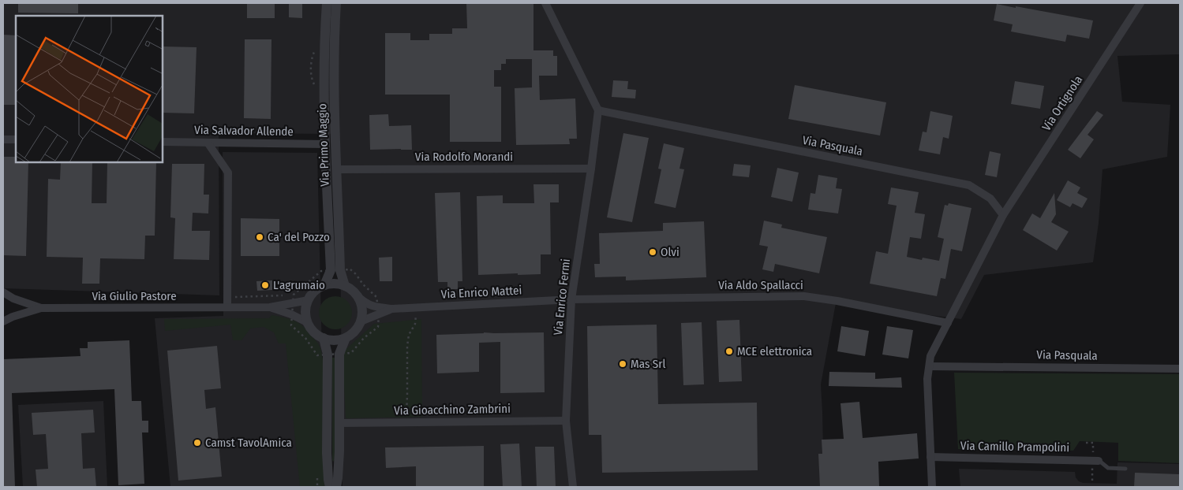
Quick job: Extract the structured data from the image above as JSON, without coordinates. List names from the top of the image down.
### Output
{
  "streets": {
    "street": [
      "Via Ortignola",
      "Via Salvador Allende",
      "Via Primo Maggio",
      "Via Pasquala",
      "Via Rodolfo Morandi",
      "Via Aldo Spallacci",
      "Via Enrico Mattei",
      "Via Giulio Pastore",
      "Via Enrico Fermi",
      "Via Gioacchino Zambrini",
      "Via Camillo Prampolini"
    ]
  },
  "crossings": [
    ["Via Ortignola", "Via Pasquala"],
    ["Via Salvador Allende", "Via Primo Maggio"],
    ["Via Primo Maggio", "Via Rodolfo Morandi"],
    ["Via Primo Maggio", "Via Enrico Mattei"],
    ["Via Primo Maggio", "Via Giulio Pastore"],
    ["Via Pasquala", "Via Enrico Fermi"],
    ["Via Rodolfo Morandi", "Via Enrico Fermi"],
    ["Via Aldo Spallacci", "Via Enrico Mattei"],
    ["Via Aldo Spallacci", "Via Enrico Fermi"],
    ["Via Enrico Mattei", "Via Giulio Pastore"],
    ["Via Enrico Mattei", "Via Enrico Fermi"],
    ["Via Enrico Fermi", "Via Gioacchino Zambrini"]
  ],
  "places": [
    "Ca' del Pozzo",
    "Olvi",
    "L'agrumaio",
    "MCE elettronica",
    "Mas Srl",
    "Camst TavolAmica"
  ]
}
